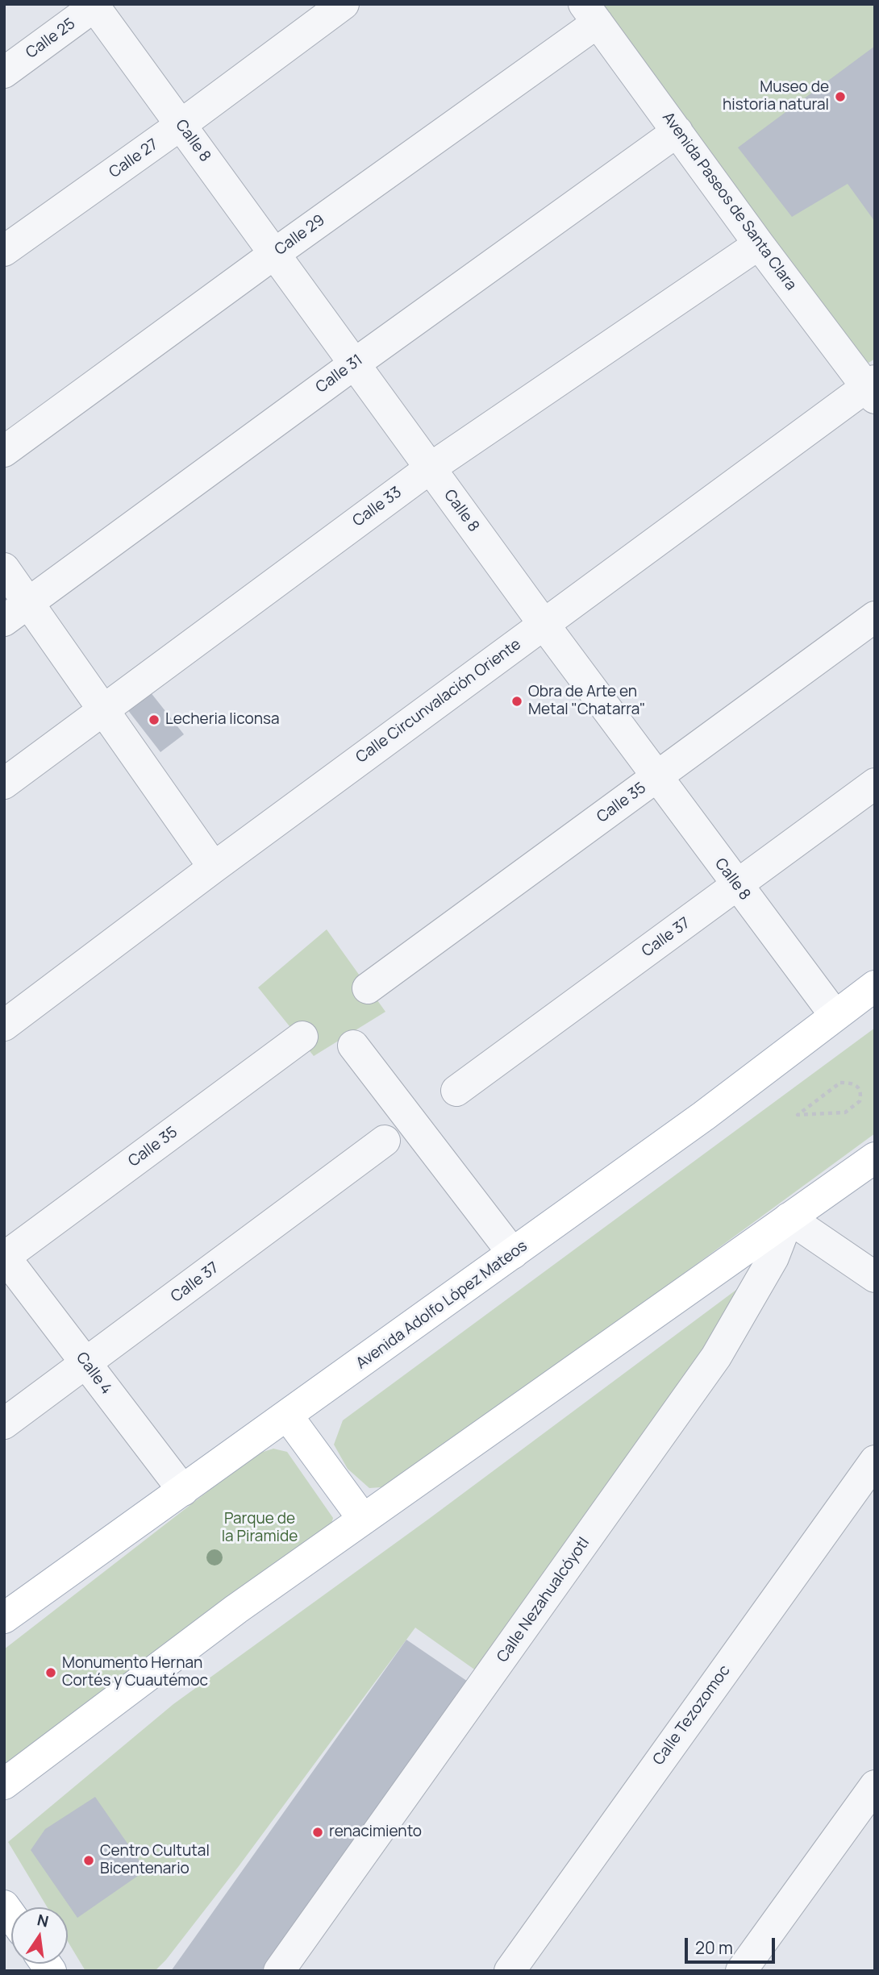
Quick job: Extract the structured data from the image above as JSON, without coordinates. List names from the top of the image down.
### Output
{
  "streets": {
    "main road": ["Avenida Adolfo López Mateos"],
    "street": [
      "Calle 25",
      "Calle 8",
      "Calle 27",
      "Avenida Paseos de Santa Clara",
      "Calle 29",
      "Calle 31",
      "Calle 33",
      "Calle Circunvalación Oriente",
      "Calle 35",
      "Calle 37",
      "Calle 4",
      "Calle Nezahualcóyotl",
      "Calle Tezozomoc"
    ]
  },
  "crossings": [
    ["Calle 25", "Calle 8"],
    ["Calle 8", "Calle 27"],
    ["Calle 8", "Calle 29"],
    ["Calle 8", "Calle 31"],
    ["Calle 8", "Calle 33"],
    ["Calle 8", "Calle Circunvalación Oriente"],
    ["Calle 8", "Calle 35"],
    ["Calle 8", "Calle 37"],
    ["Calle 8", "Avenida Adolfo López Mateos"],
    ["Avenida Paseos de Santa Clara", "Calle 29"],
    ["Avenida Paseos de Santa Clara", "Calle 31"],
    ["Avenida Paseos de Santa Clara", "Calle 33"],
    ["Avenida Paseos de Santa Clara", "Calle Circunvalación Oriente"],
    ["Calle 35", "Calle 4"],
    ["Calle 37", "Calle 4"],
    ["Avenida Adolfo López Mateos", "Calle 4"]
  ],
  "parks": ["Parque de la Piramide"],
  "places": [
    "Museo de historia natural",
    "Obra de Arte en Metal \"Chatarra\"",
    "Lecheria liconsa",
    "Monumento Hernan Cortés y Cuautémoc",
    "renacimiento",
    "Centro Cultutal Bicentenario"
  ],
  "scale_bar": "20 m",
  "north": "top"
}
